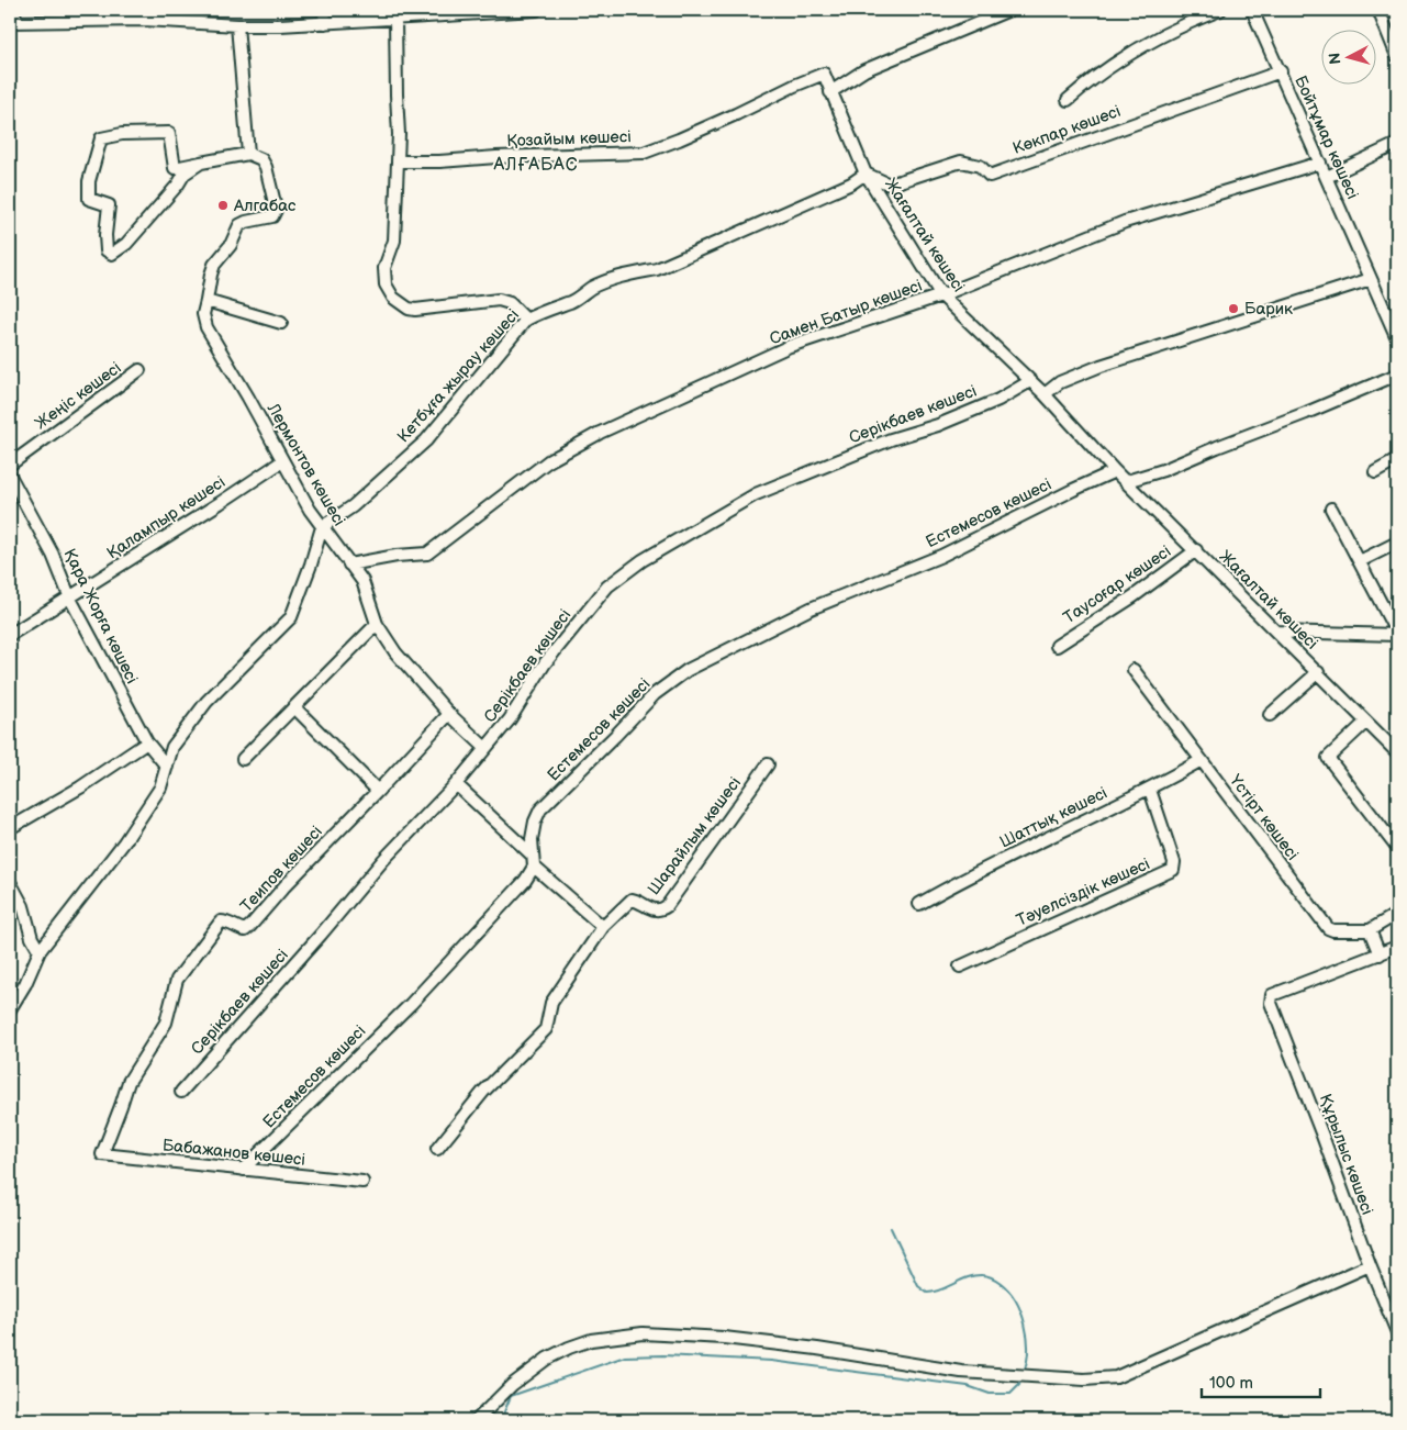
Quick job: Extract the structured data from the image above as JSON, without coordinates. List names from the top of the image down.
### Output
{
  "streets": {
    "street": [
      "Көкпар көшесі",
      "Бойтұмар көшесі",
      "Қозайым көшесі",
      "Жағалтай көшесі",
      "Самен Батыр көшесі",
      "Кетбұға жырау көшесі",
      "Жеңіс көшесі",
      "Серікбаев көшесі",
      "Лермонтов көшесі",
      "Естемесов көшесі",
      "Қалампыр көшесі",
      "Тауcоғар көшесі",
      "Қара Жорға көшесі",
      "Шаттық көшесі",
      "Үстірт көшесі",
      "Шарайлым көшесі",
      "Теипов көшесі",
      "Тәуелсіздік көшесі",
      "Бабажанов көшесі",
      "Құрылыс көшесі"
    ]
  },
  "crossings": [
    ["Көкпар көшесі", "Бойтұмар көшесі"],
    ["Көкпар көшесі", "Жағалтай көшесі"],
    ["Көкпар көшесі", "Кетбұға жырау көшесі"],
    ["Бойтұмар көшесі", "Самен Батыр көшесі"],
    ["Қозайым көшесі", "Жағалтай көшесі"],
    ["Жағалтай көшесі", "Самен Батыр көшесі"],
    ["Жағалтай көшесі", "Кетбұға жырау көшесі"],
    ["Жағалтай көшесі", "Серікбаев көшесі"],
    ["Жағалтай көшесі", "Естемесов көшесі"],
    ["Жағалтай көшесі", "Тауcоғар көшесі"],
    ["Самен Батыр көшесі", "Лермонтов көшесі"],
    ["Кетбұға жырау көшесі", "Лермонтов көшесі"],
    ["Серікбаев көшесі", "Лермонтов көшесі"],
    ["Лермонтов көшесі", "Қалампыр көшесі"],
    ["Лермонтов көшесі", "Теипов көшесі"],
    ["Естемесов көшесі", "Бабажанов көшесі"],
    ["Қалампыр көшесі", "Қара Жорға көшесі"],
    ["Шаттық көшесі", "Үстірт көшесі"],
    ["Шаттық көшесі", "Тәуелсіздік көшесі"],
    ["Теипов көшесі", "Бабажанов көшесі"]
  ],
  "districts": ["АЛҒАБАС"],
  "places": ["Алгабас", "Барик"],
  "scale_bar": "100 m",
  "north": "left"
}
